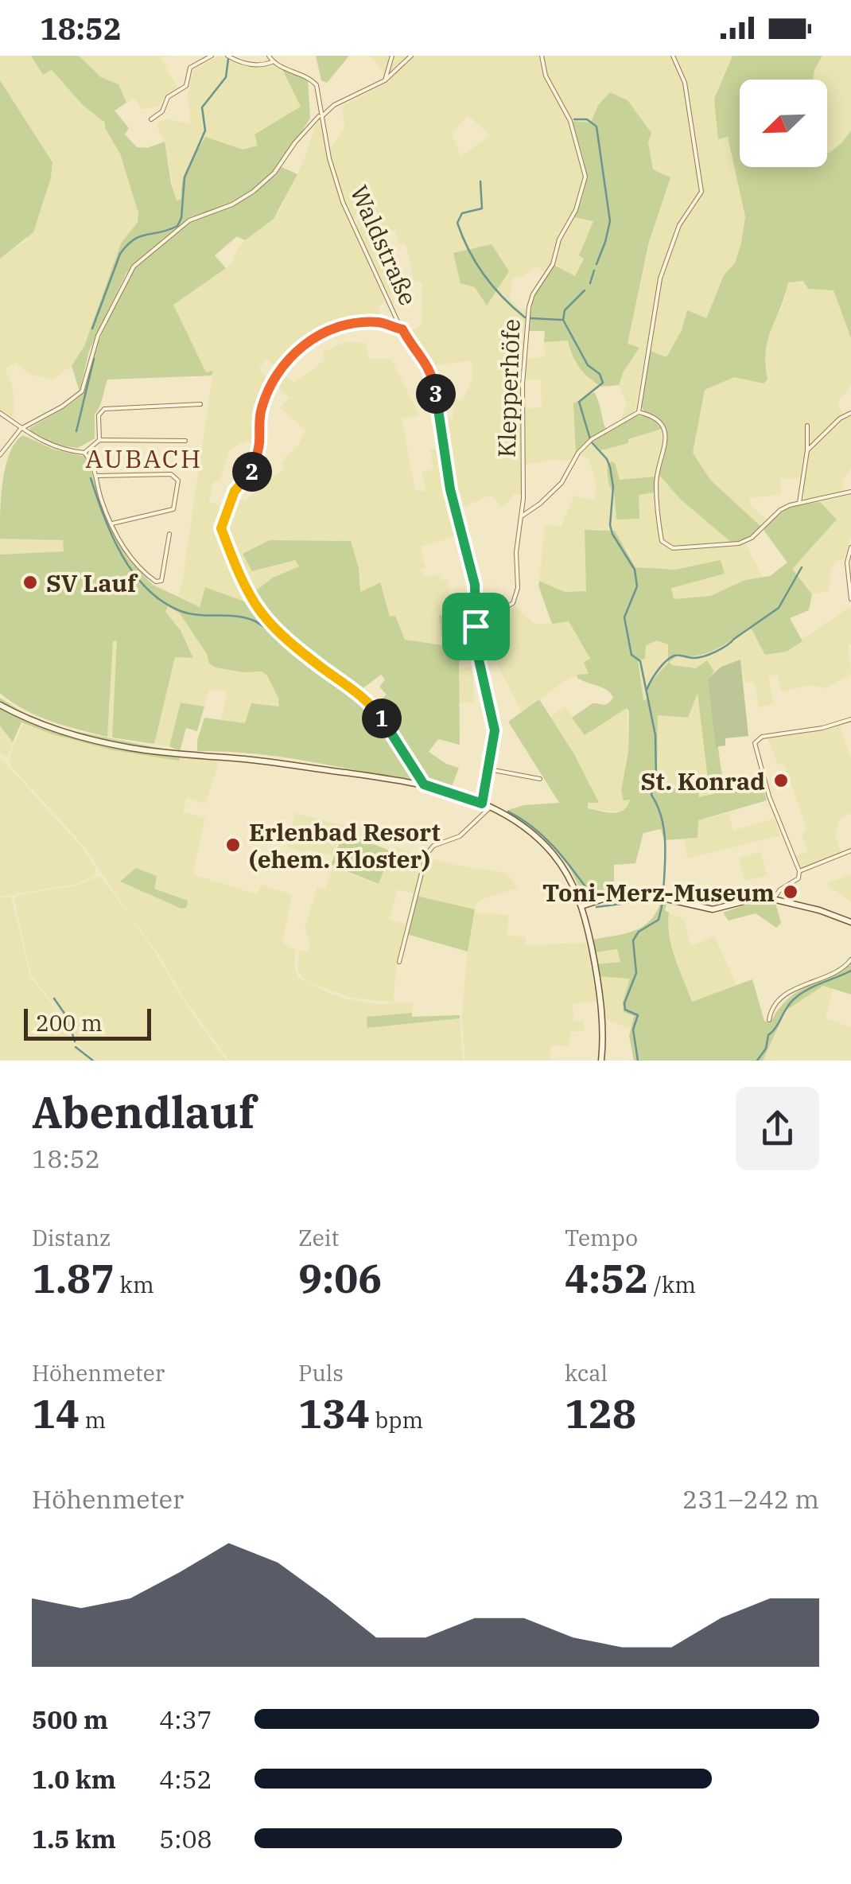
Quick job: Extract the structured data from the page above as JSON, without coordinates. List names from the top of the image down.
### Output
{
  "streets": {
    "street": ["Waldstraße", "Klepperhöfe"]
  },
  "crossings": [
    ["Waldstraße", "Klepperhöfe"]
  ],
  "districts": ["AUBACH"],
  "places": [
    "SV Lauf",
    "St. Konrad",
    "Erlenbad Resort (ehem. Kloster)",
    "Toni-Merz-Museum"
  ],
  "scale_bar": "200 m",
  "north": "bottom left",
  "page": {
    "status": "18:52",
    "pins": ["3", "2", "1"],
    "scale": "200 m",
    "heading": ["Abendlauf", "18:52"],
    "stats": [
      ["Distanz", "1.87 km"],
      ["Zeit", "9:06"],
      ["Tempo", "4:52 /km"],
      ["Höhenmeter", "14 m"],
      ["Puls", "134 bpm"],
      ["kcal", "128"]
    ],
    "chart": ["Höhenmeter", "231–242 m"],
    "list": [
      {
        "name": "500 m",
        "note": "4:37"
      },
      {
        "name": "1.0 km",
        "note": "4:52"
      },
      {
        "name": "1.5 km",
        "note": "5:08"
      }
    ]
  }
}
